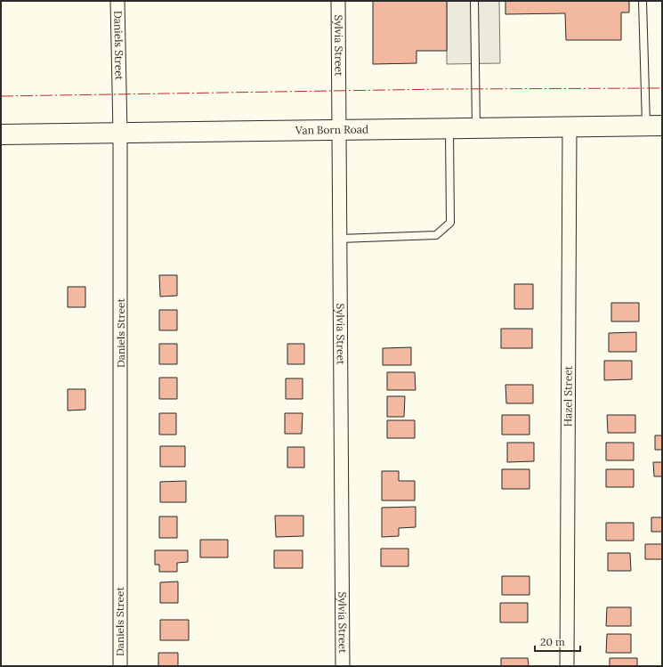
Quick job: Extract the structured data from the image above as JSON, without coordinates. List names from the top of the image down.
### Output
{
  "streets": {
    "main road": ["Van Born Road"],
    "street": ["Daniels Street", "Sylvia Street", "Hazel Street"]
  },
  "crossings": [
    ["Daniels Street", "Van Born Road"],
    ["Sylvia Street", "Van Born Road"],
    ["Van Born Road", "Hazel Street"]
  ],
  "scale_bar": "20 m"
}
